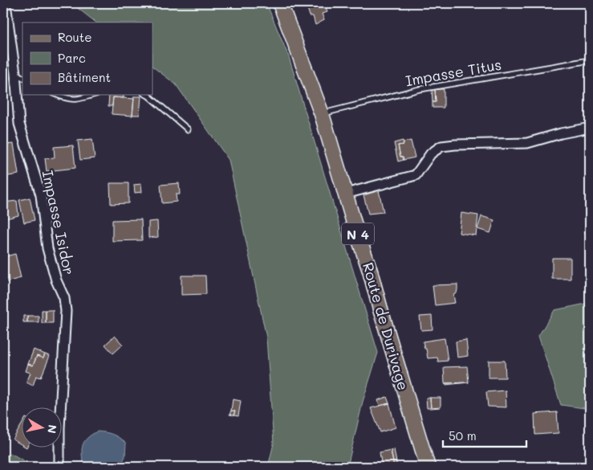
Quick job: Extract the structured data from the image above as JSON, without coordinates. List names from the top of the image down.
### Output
{
  "streets": {
    "main road": ["N 4", "Route de Durivage"],
    "street": ["Impasse Isidor"],
    "lane": ["Impasse Titus"]
  },
  "crossings": [
    ["Impasse Titus", "Route de Durivage"]
  ],
  "legend": ["Route", "Parc", "Bâtiment"],
  "scale_bar": "50 m",
  "north": "right"
}
